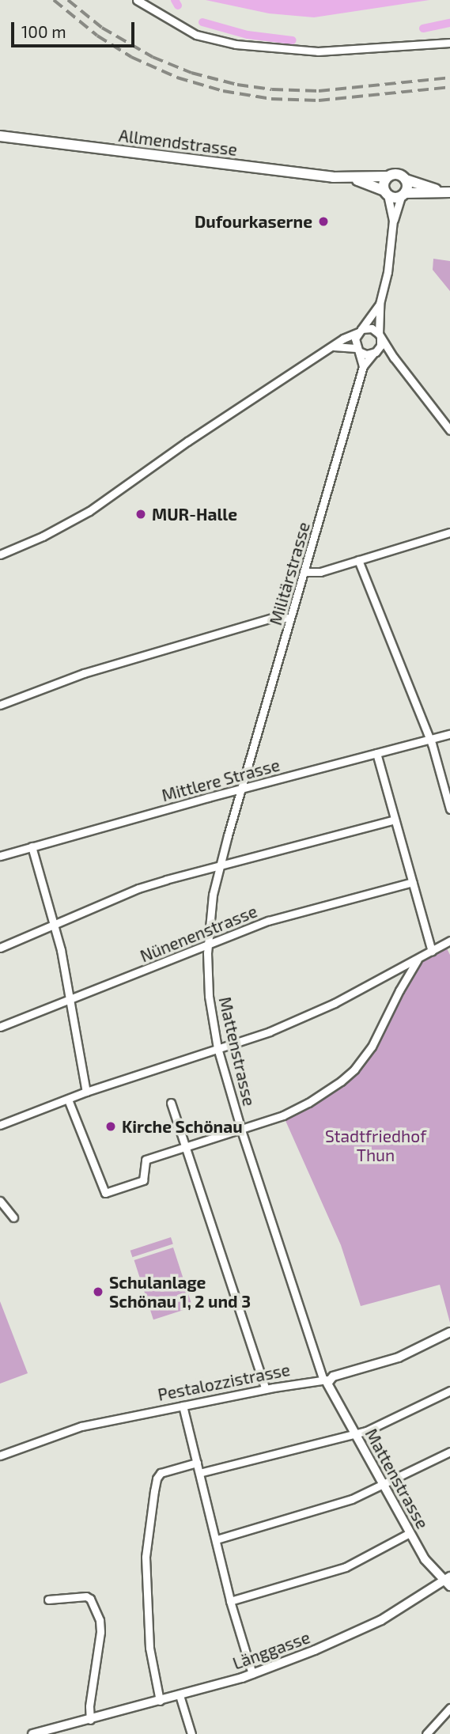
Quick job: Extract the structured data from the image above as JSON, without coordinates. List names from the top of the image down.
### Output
{
  "streets": {
    "main road": ["Allmendstrasse"],
    "street": [
      "Militärstrasse",
      "Mittlere Strasse",
      "Nünenenstrasse",
      "Mattenstrasse",
      "Pestalozzistrasse",
      "Länggasse"
    ]
  },
  "crossings": [
    ["Militärstrasse", "Mittlere Strasse"],
    ["Militärstrasse", "Mattenstrasse"],
    ["Mittlere Strasse", "Mattenstrasse"],
    ["Nünenenstrasse", "Mattenstrasse"],
    ["Mattenstrasse", "Pestalozzistrasse"],
    ["Mattenstrasse", "Länggasse"]
  ],
  "parks": ["Stadtfriedhof Thun"],
  "places": [
    "Dufourkaserne",
    "MUR-Halle",
    "Kirche Schönau",
    "Schulanlage Schönau 1, 2 und 3"
  ],
  "scale_bar": "100 m"
}
